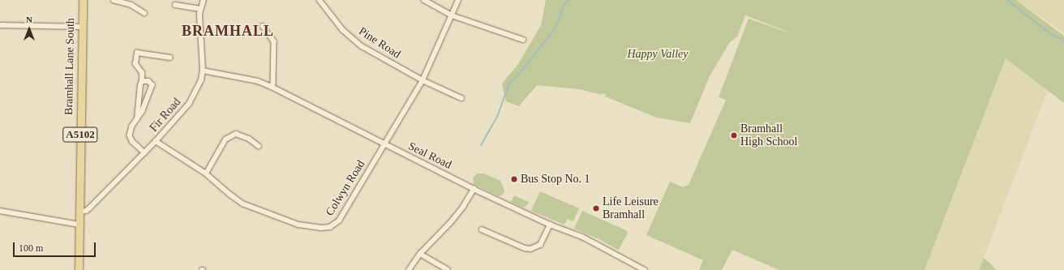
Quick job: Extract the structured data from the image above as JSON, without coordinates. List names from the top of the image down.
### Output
{
  "streets": {
    "main road": ["Bramhall Lane South", "A5102"],
    "street": [
      "Pine Road",
      "Fir Road",
      "Seal Road",
      "Colwyn Road"
    ]
  },
  "crossings": [
    ["Pine Road", "Colwyn Road"],
    ["Bramhall Lane South", "Fir Road"],
    ["Fir Road", "Seal Road"],
    ["Fir Road", "Colwyn Road"],
    ["Seal Road", "Colwyn Road"]
  ],
  "districts": ["BRAMHALL"],
  "parks": ["Happy Valley"],
  "places": ["Bramhall High School", "Bus Stop No. 1", "Life Leisure Bramhall"],
  "scale_bar": "100 m",
  "north": "top"
}
